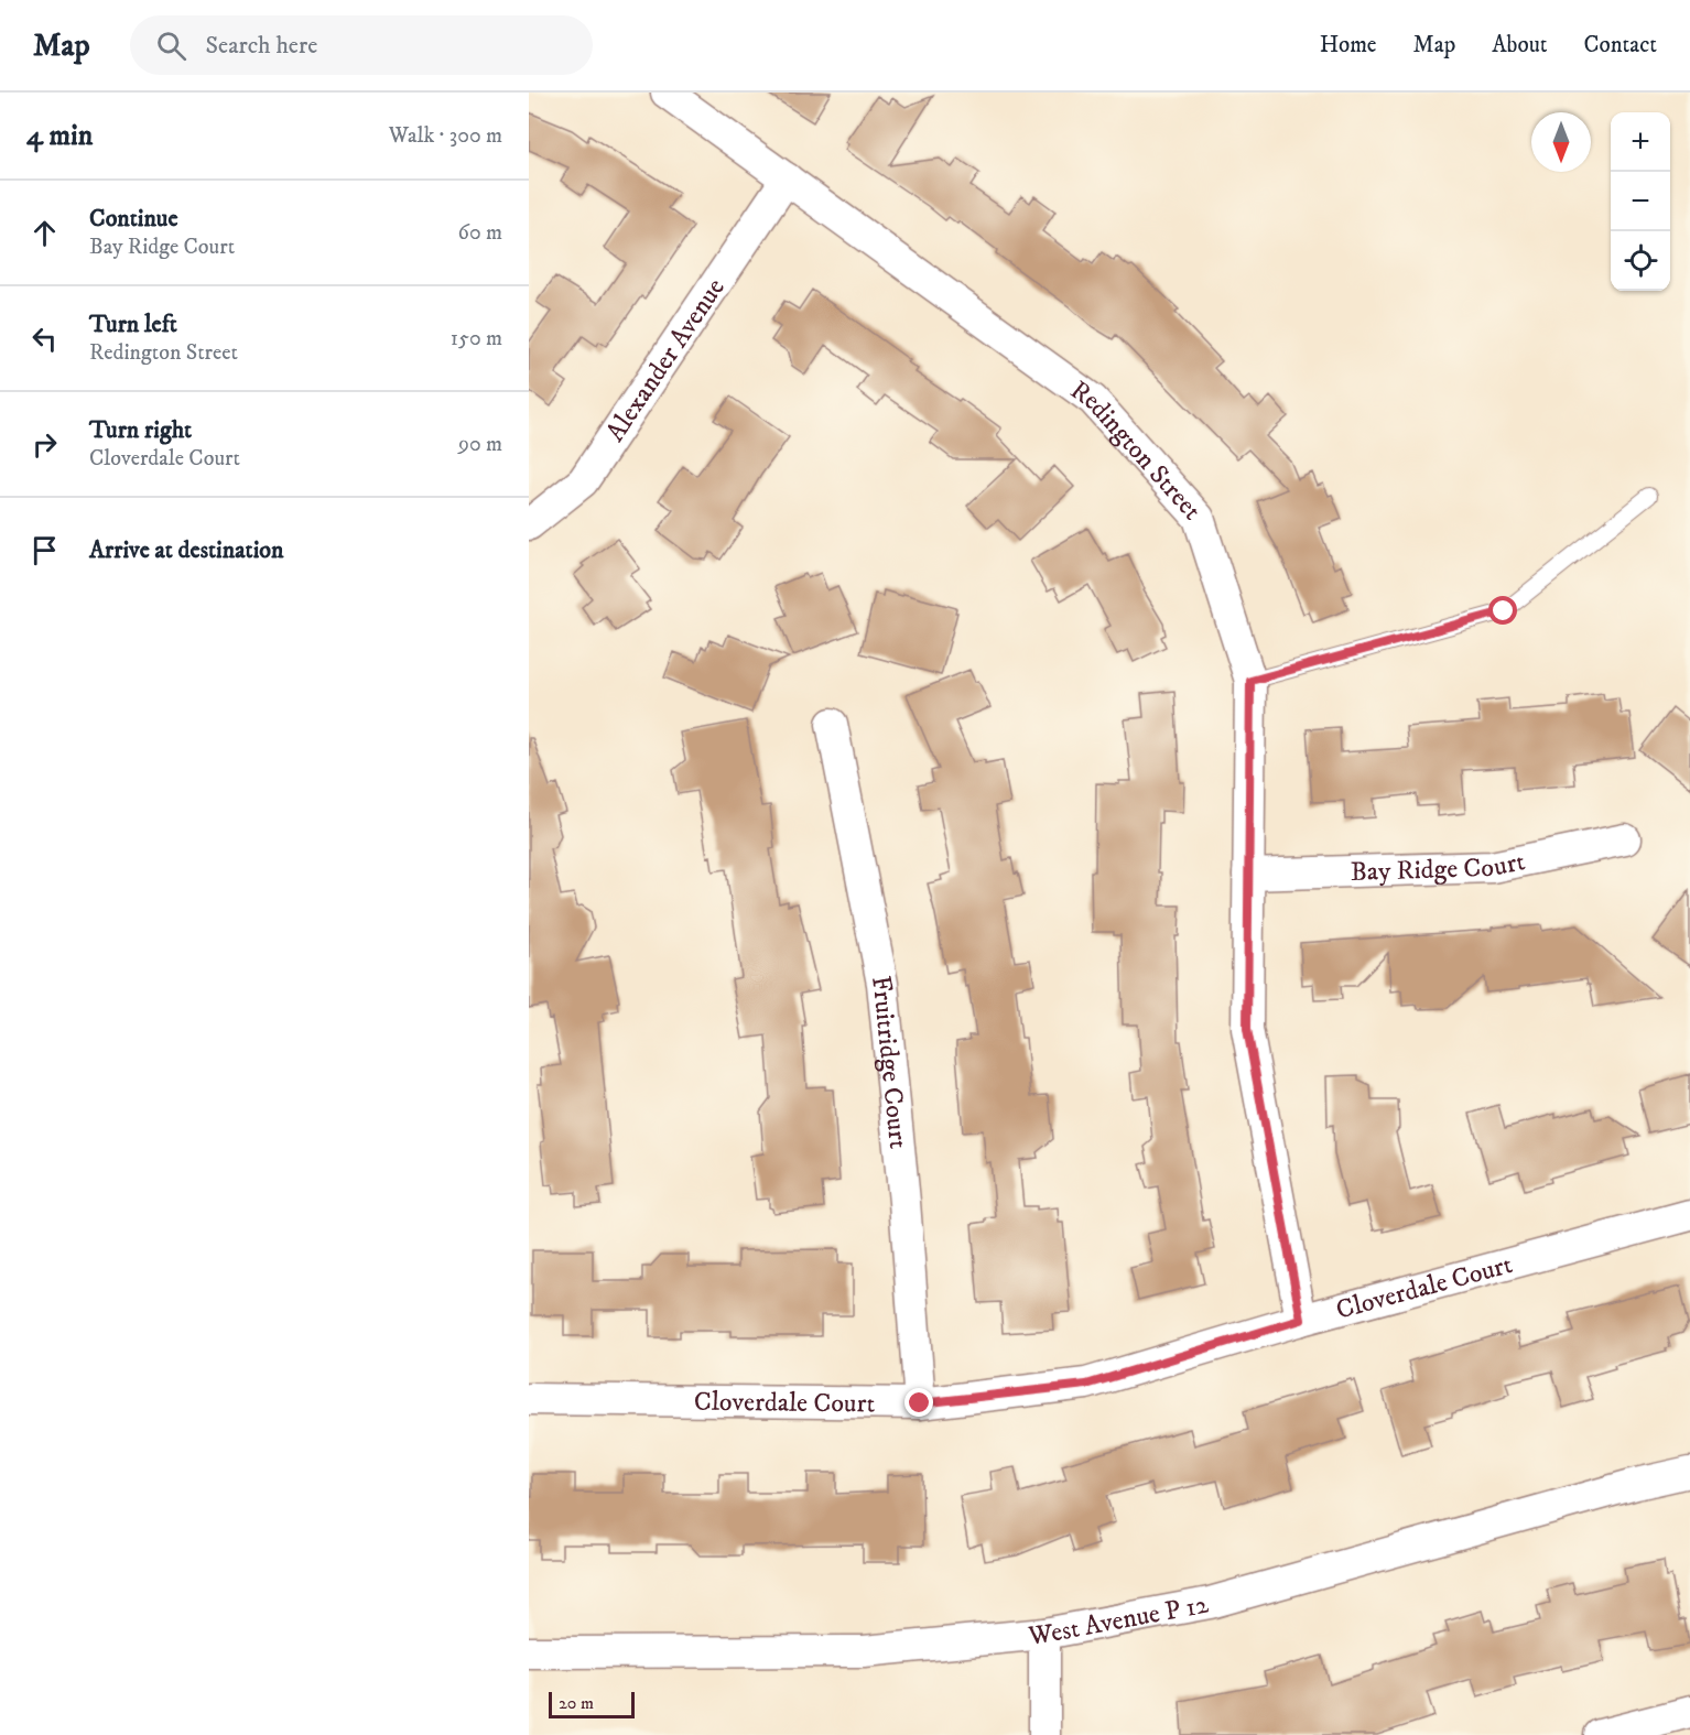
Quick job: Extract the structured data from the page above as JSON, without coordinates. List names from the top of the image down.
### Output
{
  "streets": {
    "street": [
      "Alexander Avenue",
      "Redington Street",
      "Bay Ridge Court",
      "Fruitridge Court",
      "Cloverdale Court",
      "West Avenue P 12"
    ]
  },
  "crossings": [
    ["Alexander Avenue", "Redington Street"],
    ["Redington Street", "Bay Ridge Court"],
    ["Redington Street", "Cloverdale Court"],
    ["Fruitridge Court", "Cloverdale Court"]
  ],
  "scale_bar": "20 m",
  "north": "bottom",
  "page": {
    "header": "Map",
    "search": "Search here",
    "nav": [
      "Home",
      "Map",
      "About",
      "Contact"
    ],
    "heading": ["4 min", "Walk · 300 m"],
    "map_buttons": ["+", "−"],
    "list": [
      ["Continue", "Bay Ridge Court", "60 m"],
      ["Turn left", "Redington Street", "150 m"],
      ["Turn right", "Cloverdale Court", "90 m"],
      "Arrive at destination"
    ],
    "scale": "20 m"
  }
}
